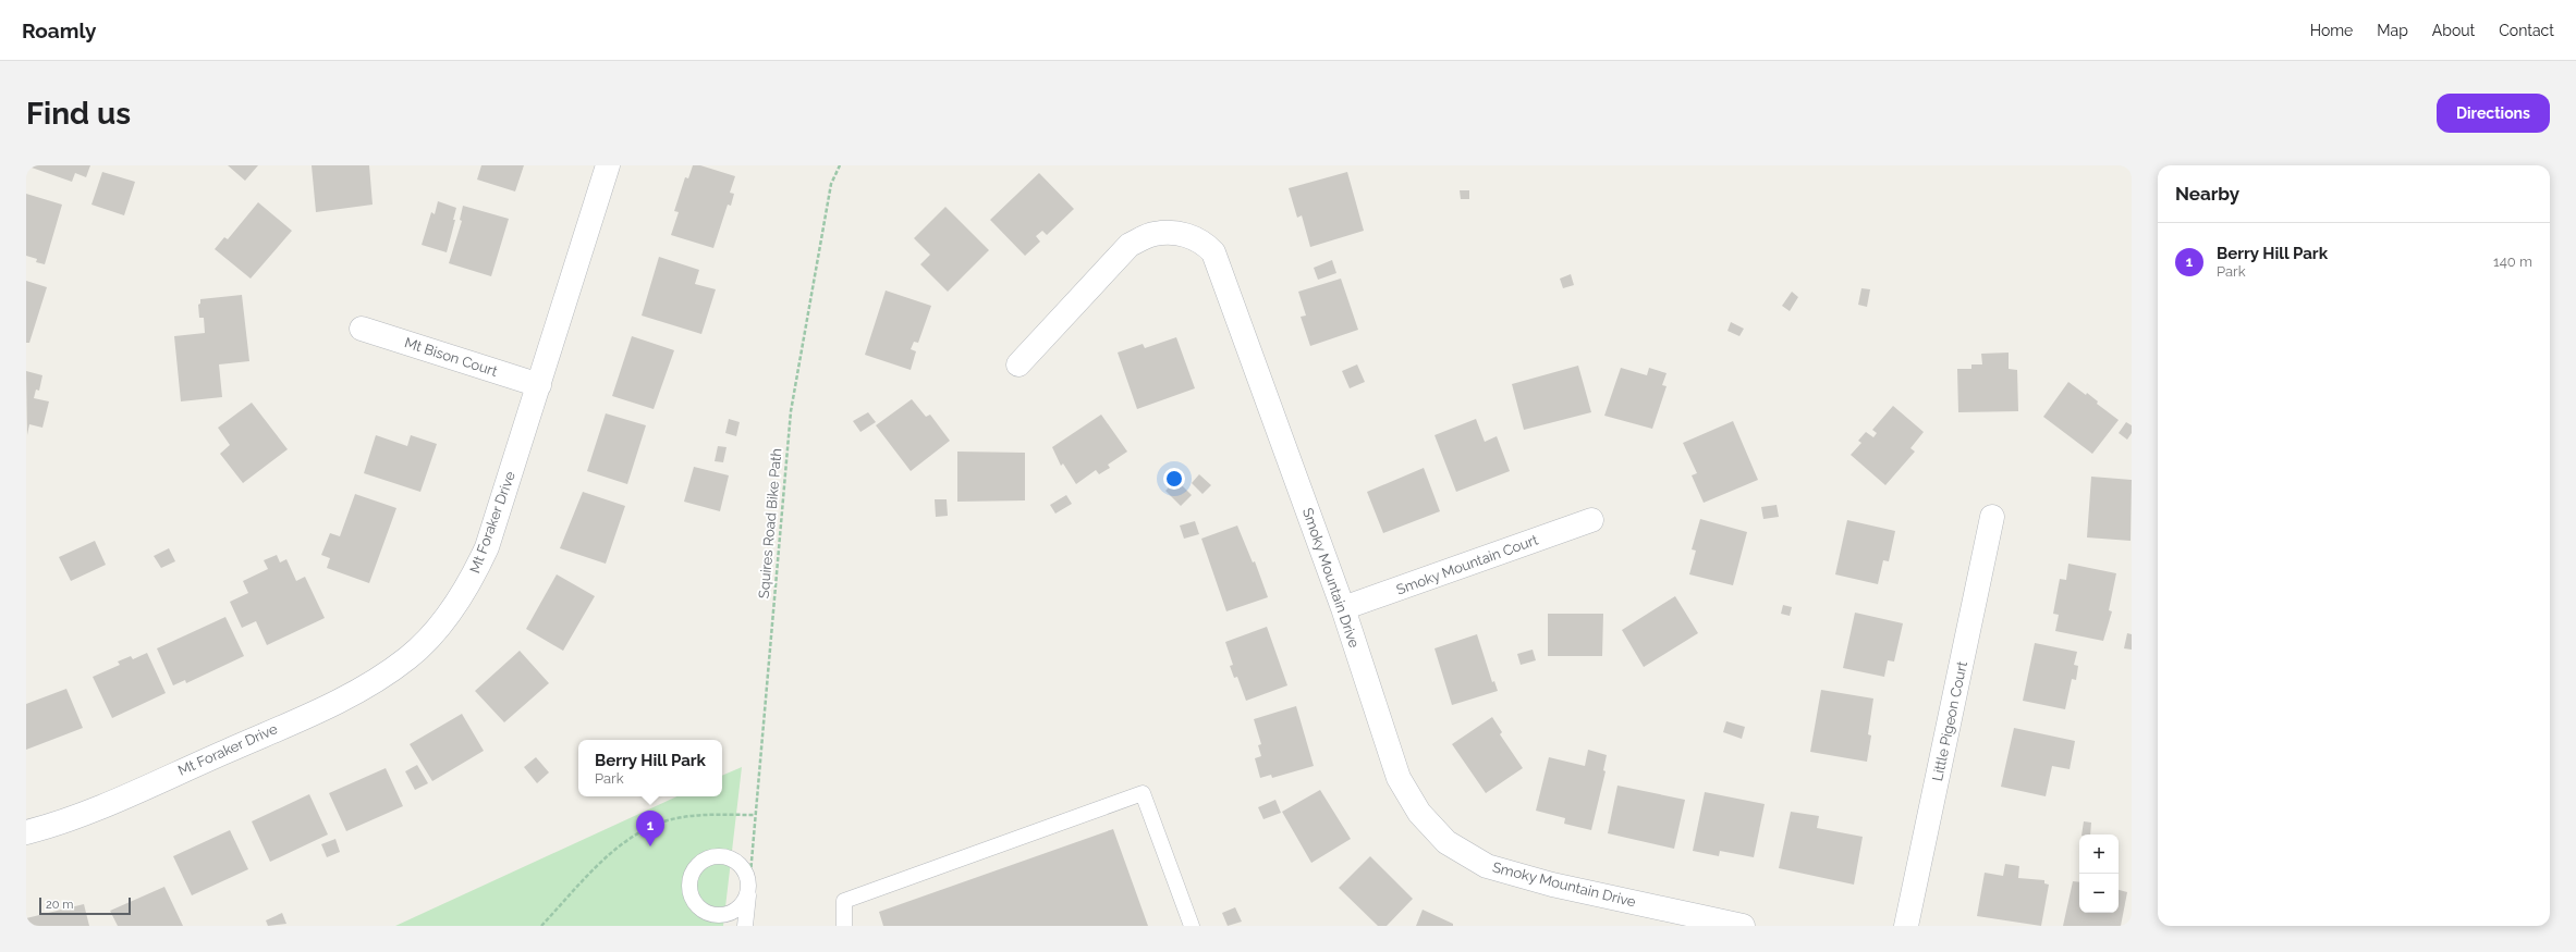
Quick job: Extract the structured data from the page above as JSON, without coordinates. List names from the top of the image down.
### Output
{
  "streets": {
    "street": [
      "Mt Bison Court",
      "Mt Foraker Drive",
      "Smoky Mountain Court",
      "Smoky Mountain Drive",
      "Little Pigeon Court"
    ],
    "path": ["Squires Road Bike Path"]
  },
  "crossings": [
    ["Mt Bison Court", "Mt Foraker Drive"],
    ["Smoky Mountain Court", "Smoky Mountain Drive"]
  ],
  "scale_bar": "20 m",
  "page": {
    "header": "Roamly",
    "nav": [
      "Home",
      "Map",
      "About",
      "Contact"
    ],
    "buttons": "Directions",
    "title": "Find us",
    "heading": "Nearby",
    "list": [
      {
        "mark": "1",
        "name": "Berry Hill Park",
        "note": "Park",
        "value": "140 m"
      }
    ],
    "popup": ["Berry Hill Park", "Park"],
    "pins": "1",
    "map_buttons": ["+", "−"],
    "scale": "20 m"
  }
}
